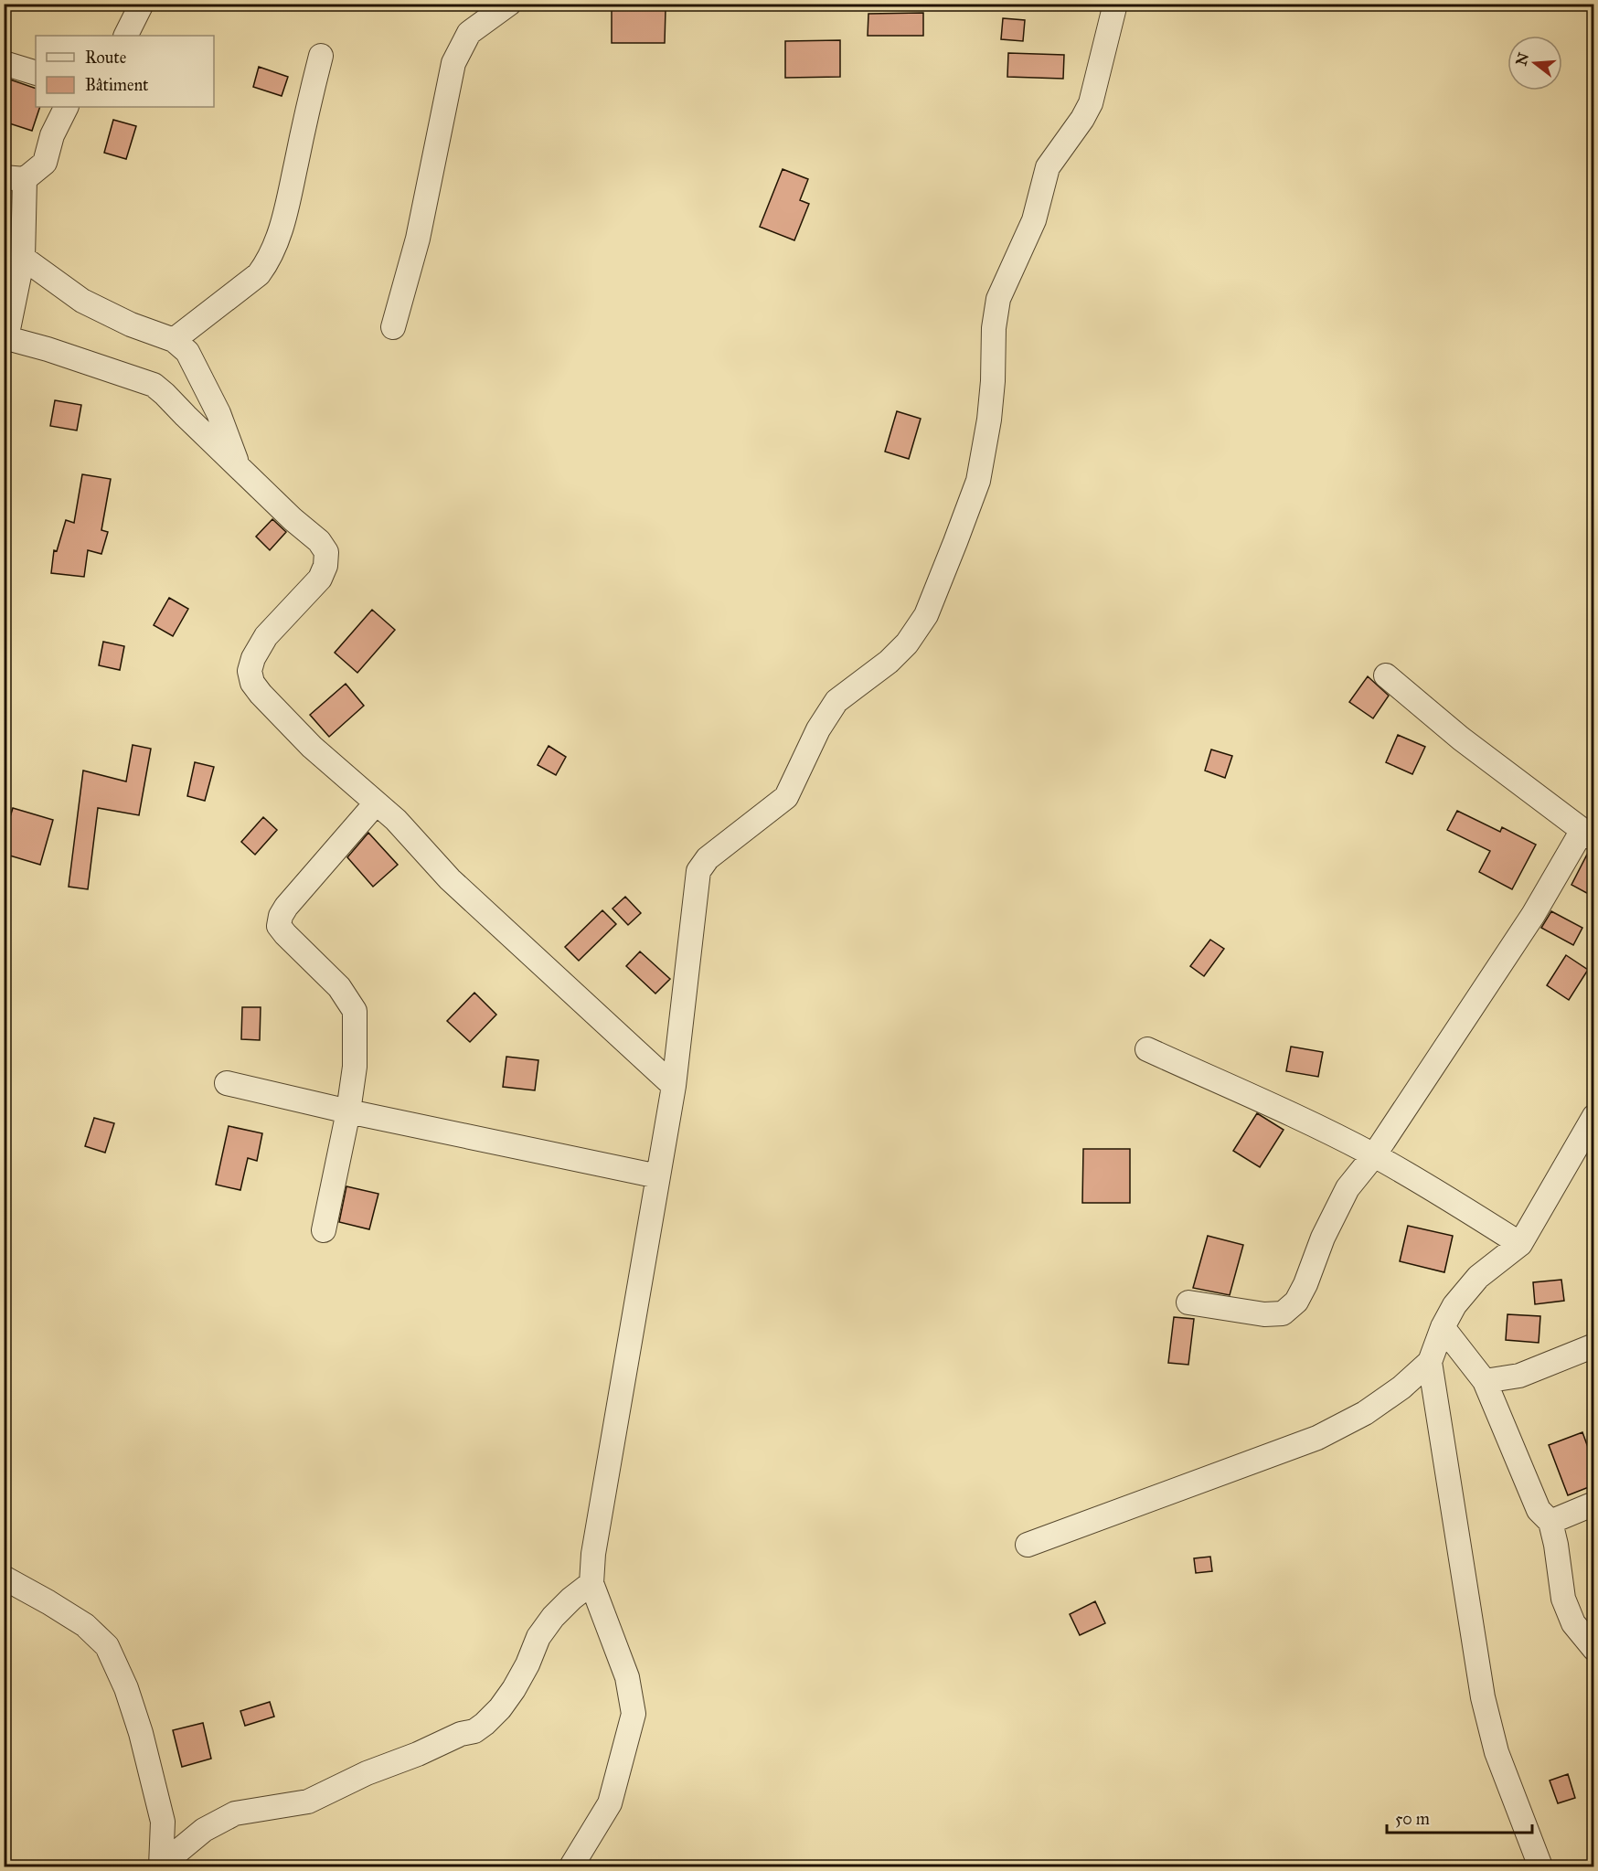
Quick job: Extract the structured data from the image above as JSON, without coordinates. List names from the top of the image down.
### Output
{
  "legend": ["Route", "Bâtiment"],
  "scale_bar": "50 m",
  "north": "left"
}
